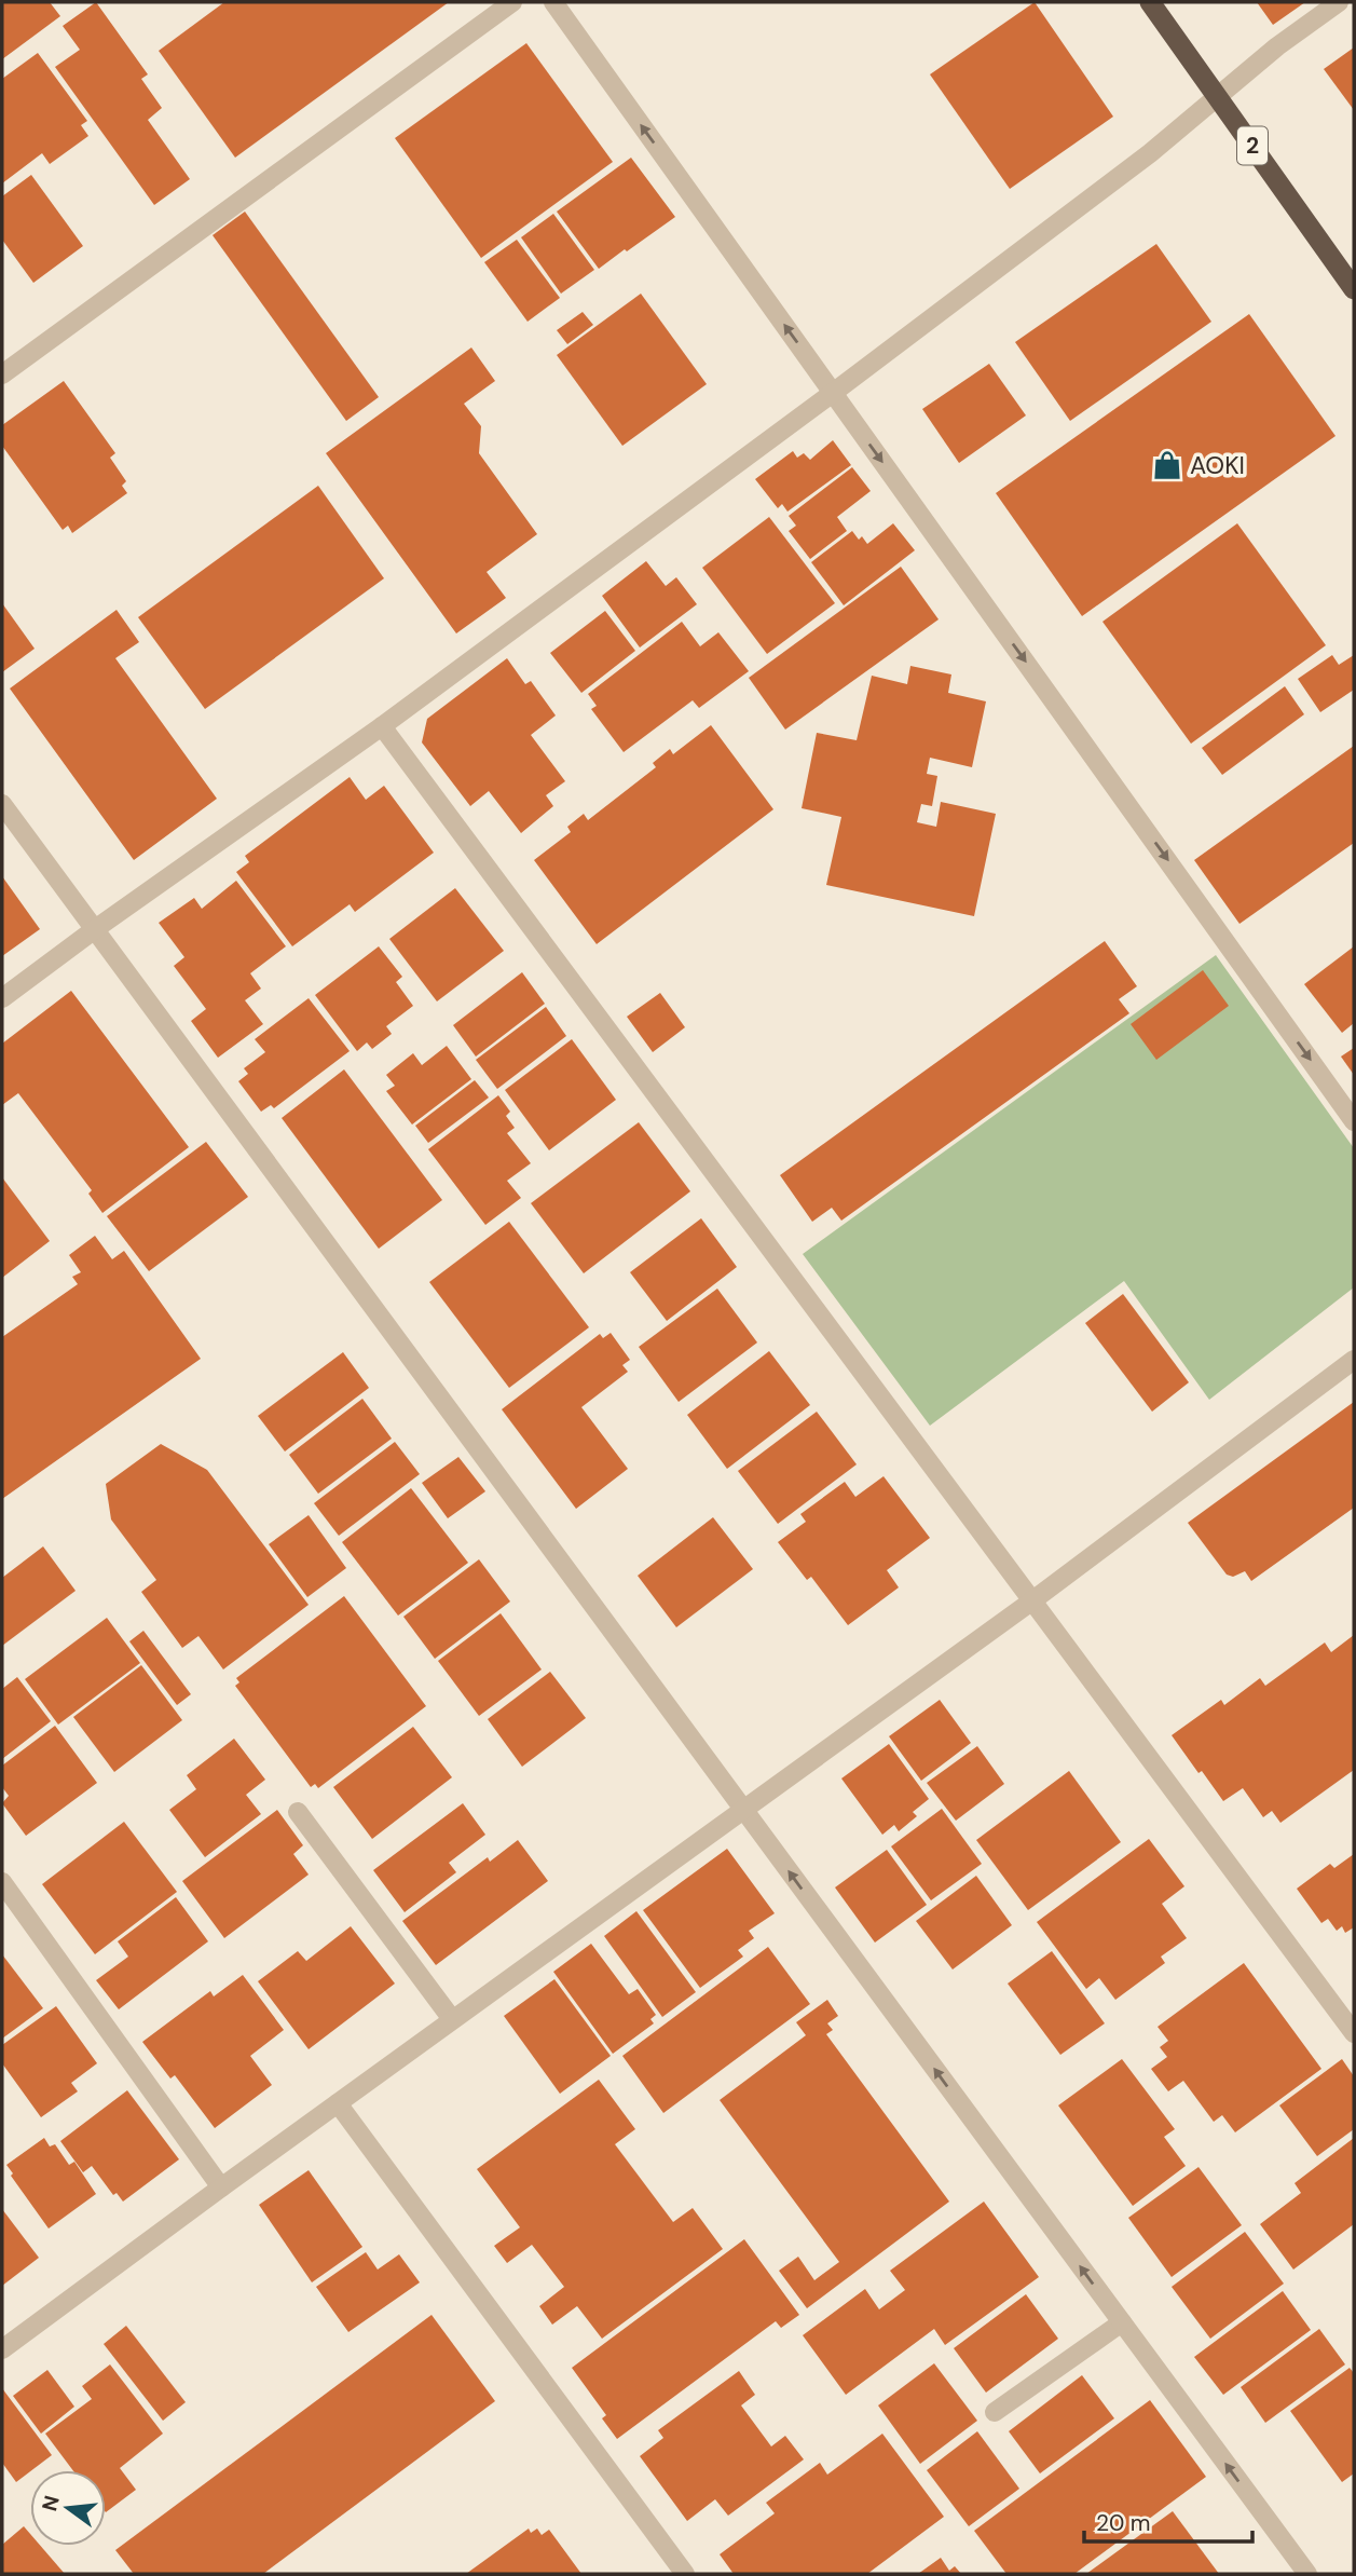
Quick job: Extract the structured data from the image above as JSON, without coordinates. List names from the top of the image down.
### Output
{
  "streets": {
    "highway": ["2"]
  },
  "places": {
    "shop": ["AOKI"]
  },
  "scale_bar": "20 m",
  "north": "left"
}
